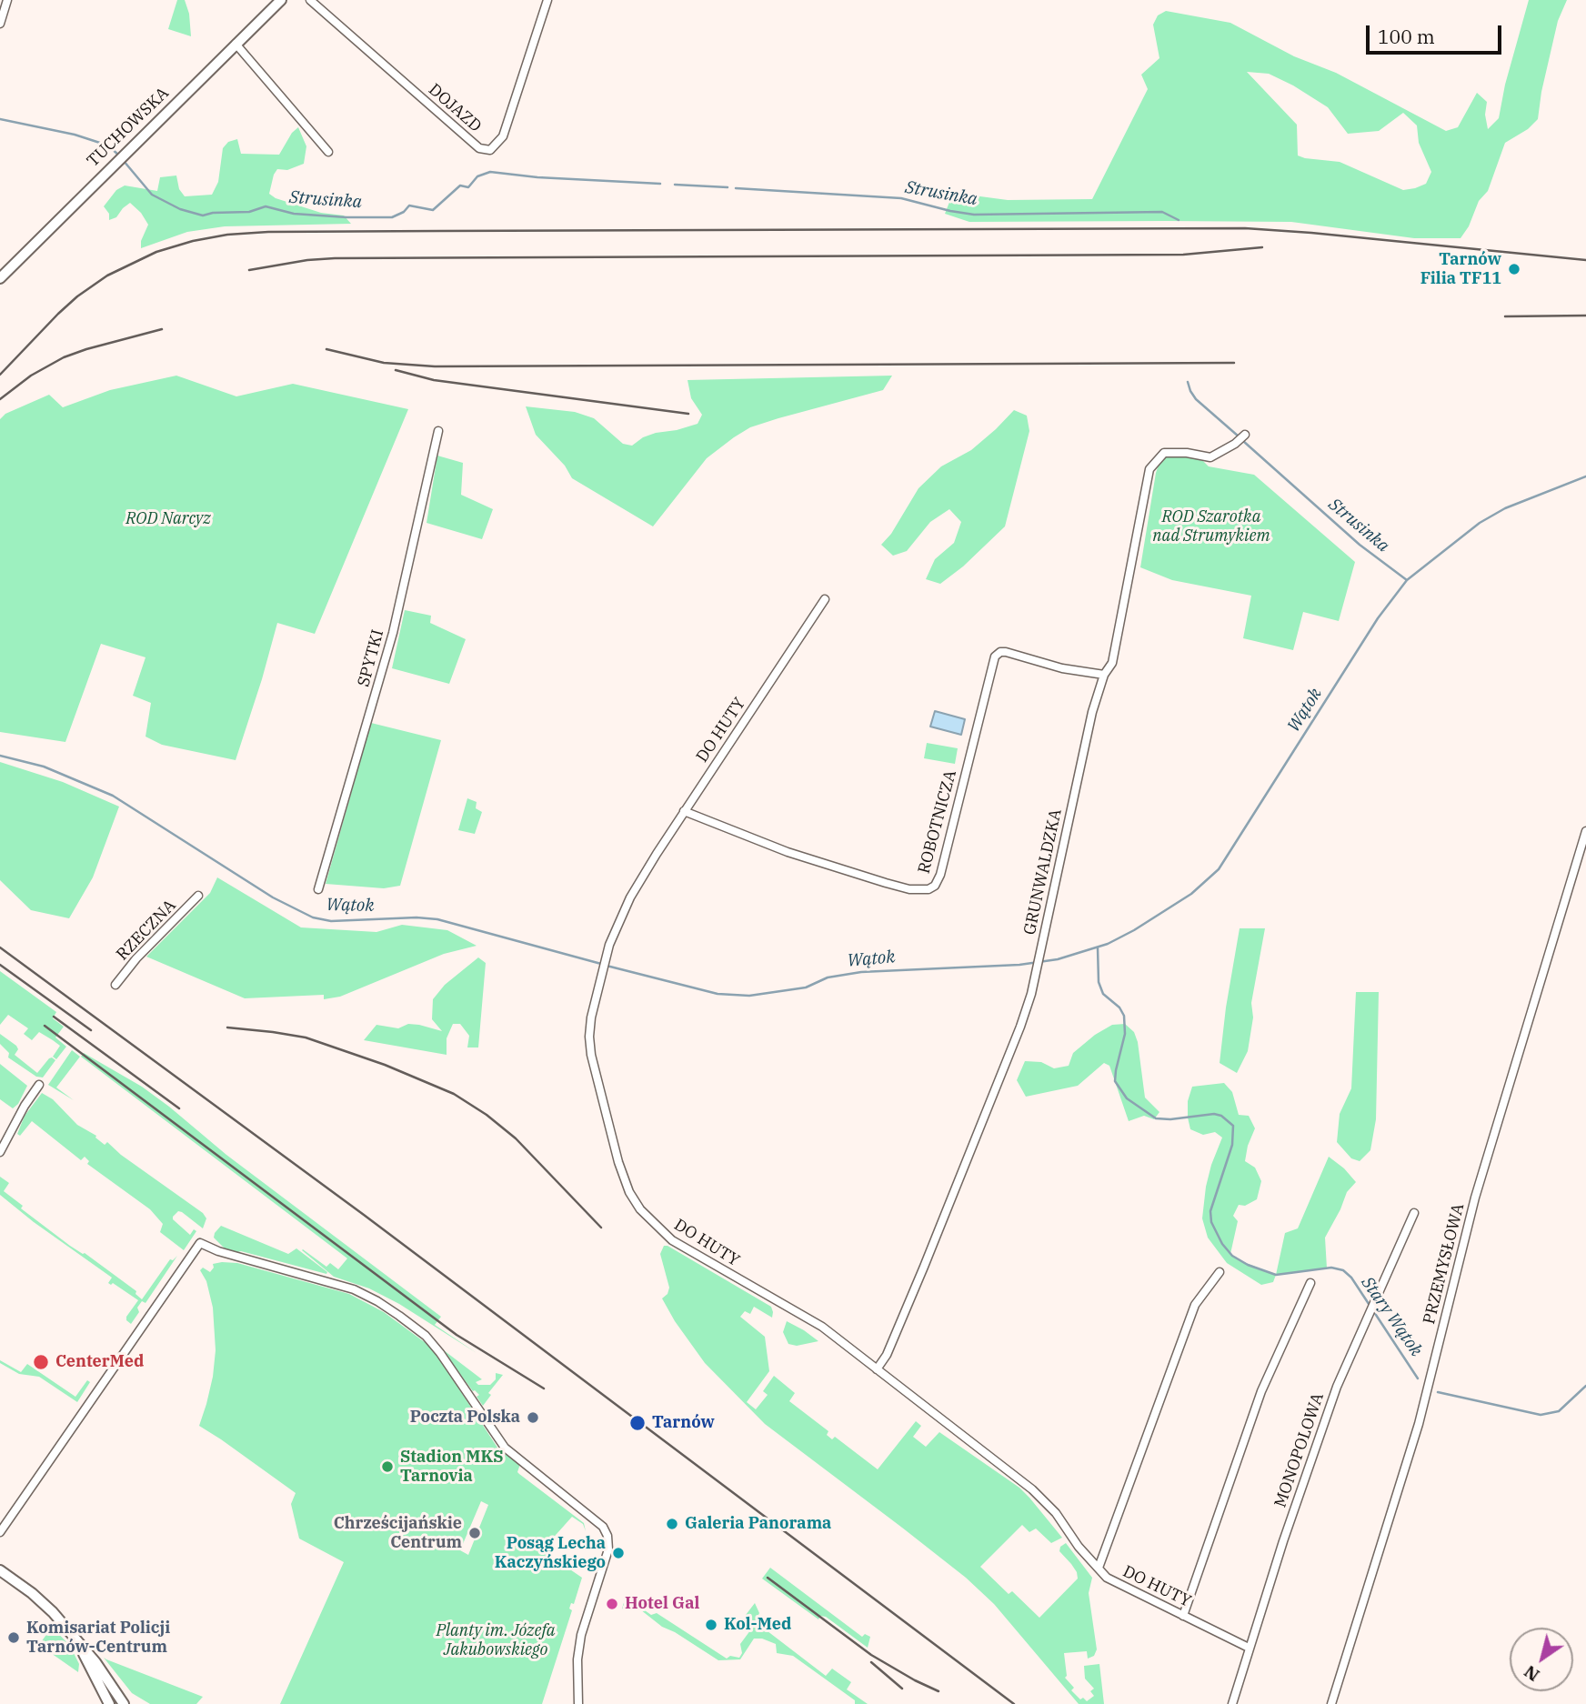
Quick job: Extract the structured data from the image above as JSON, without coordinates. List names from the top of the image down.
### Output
{
  "streets": {
    "street": [
      "DOJAZD",
      "TUCHOWSKA",
      "SPYTKI",
      "DO HUTY",
      "ROBOTNICZA",
      "GRUNWALDZKA",
      "RZECZNA",
      "PRZEMYSŁOWA",
      "MONOPOLOWA"
    ]
  },
  "crossings": [
    ["DO HUTY", "ROBOTNICZA"],
    ["DO HUTY", "GRUNWALDZKA"],
    ["DO HUTY", "MONOPOLOWA"],
    ["ROBOTNICZA", "GRUNWALDZKA"]
  ],
  "water": ["Strusinka", "Wątok", "Stary Wątok"],
  "parks": ["ROD Szarotka nad Strumykiem", "ROD Narcyz", "Planty im. Józefa Jakubowskiego"],
  "places": [
    "Tarnów Filia TF11",
    "CenterMed",
    "Poczta Polska",
    "Tarnów",
    "Stadion MKS Tarnovia",
    "Galeria Panorama",
    "Chrześcijańskie Centrum",
    "Posąg Lecha Kaczyńskiego",
    "Hotel Gal",
    "Kol-Med",
    "Komisariat Policji Tarnów-Centrum"
  ],
  "scale_bar": "100 m",
  "north": "bottom left"
}
